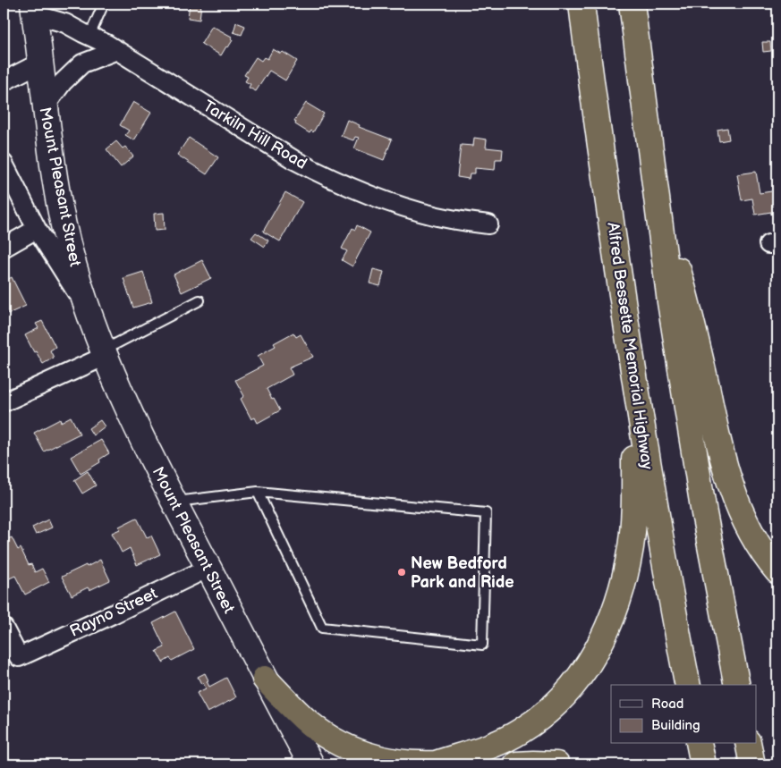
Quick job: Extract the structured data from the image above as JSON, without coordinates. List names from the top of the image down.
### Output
{
  "streets": {
    "highway": ["Alfred Bessette Memorial Highway"],
    "main road": ["Mount Pleasant Street"],
    "street": ["Tarkiln Hill Road", "Rayno Street"]
  },
  "crossings": [
    ["Tarkiln Hill Road", "Mount Pleasant Street"],
    ["Mount Pleasant Street", "Rayno Street"]
  ],
  "places": ["New Bedford Park and Ride"],
  "legend": ["Road", "Building"]
}
